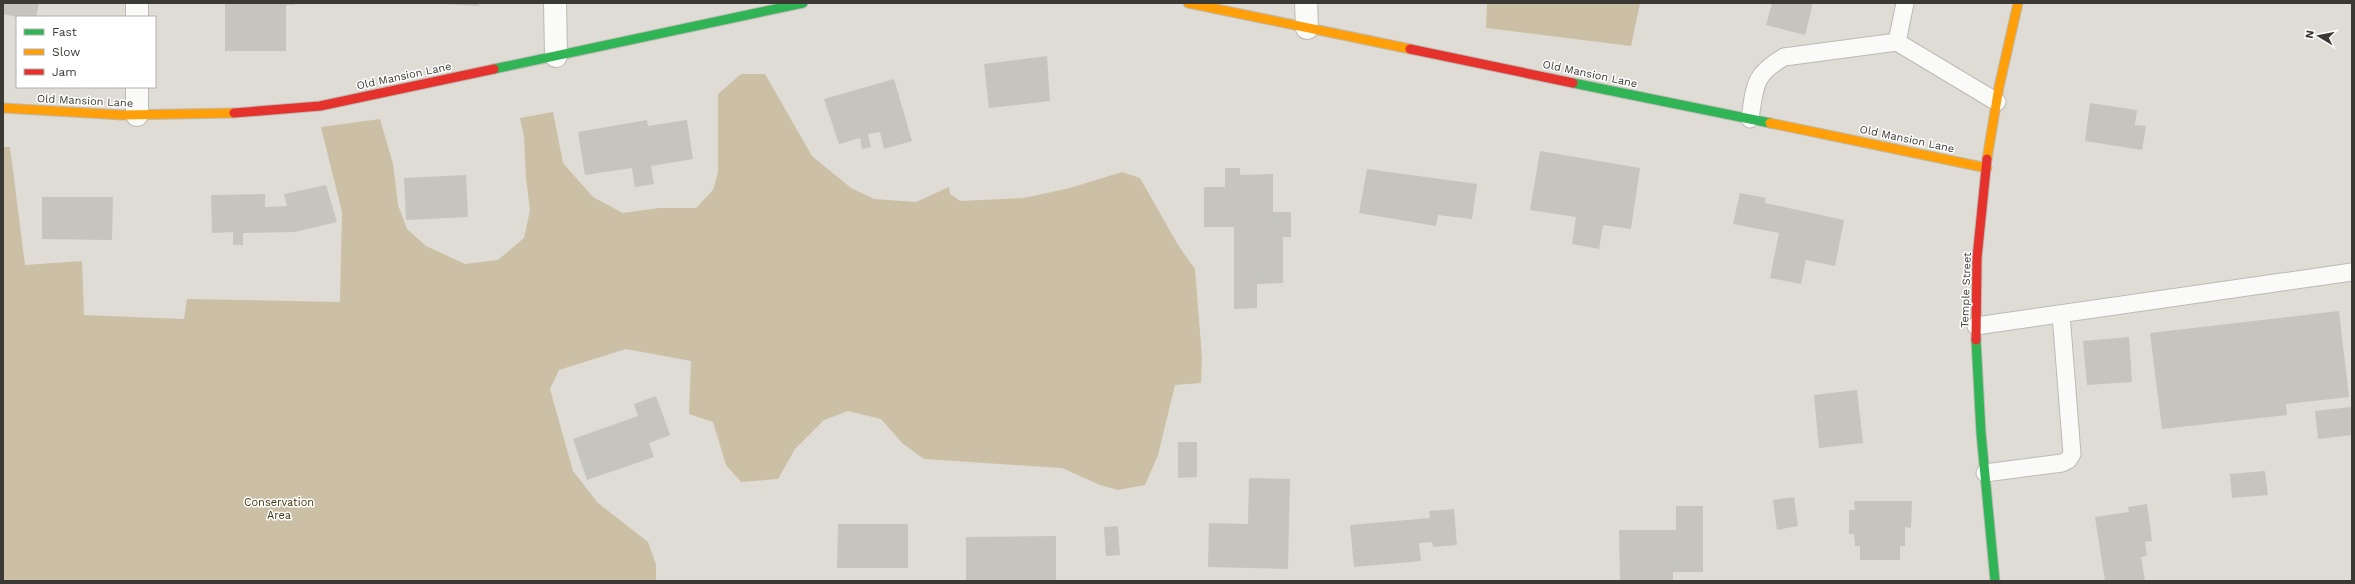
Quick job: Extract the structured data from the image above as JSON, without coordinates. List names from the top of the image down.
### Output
{
  "streets": {
    "street": ["Old Mansion Lane", "Temple Street"]
  },
  "crossings": [
    ["Old Mansion Lane", "Temple Street"]
  ],
  "parks": ["Conservation Area"],
  "legend": ["Fast", "Slow", "Jam"],
  "north": "left"
}
